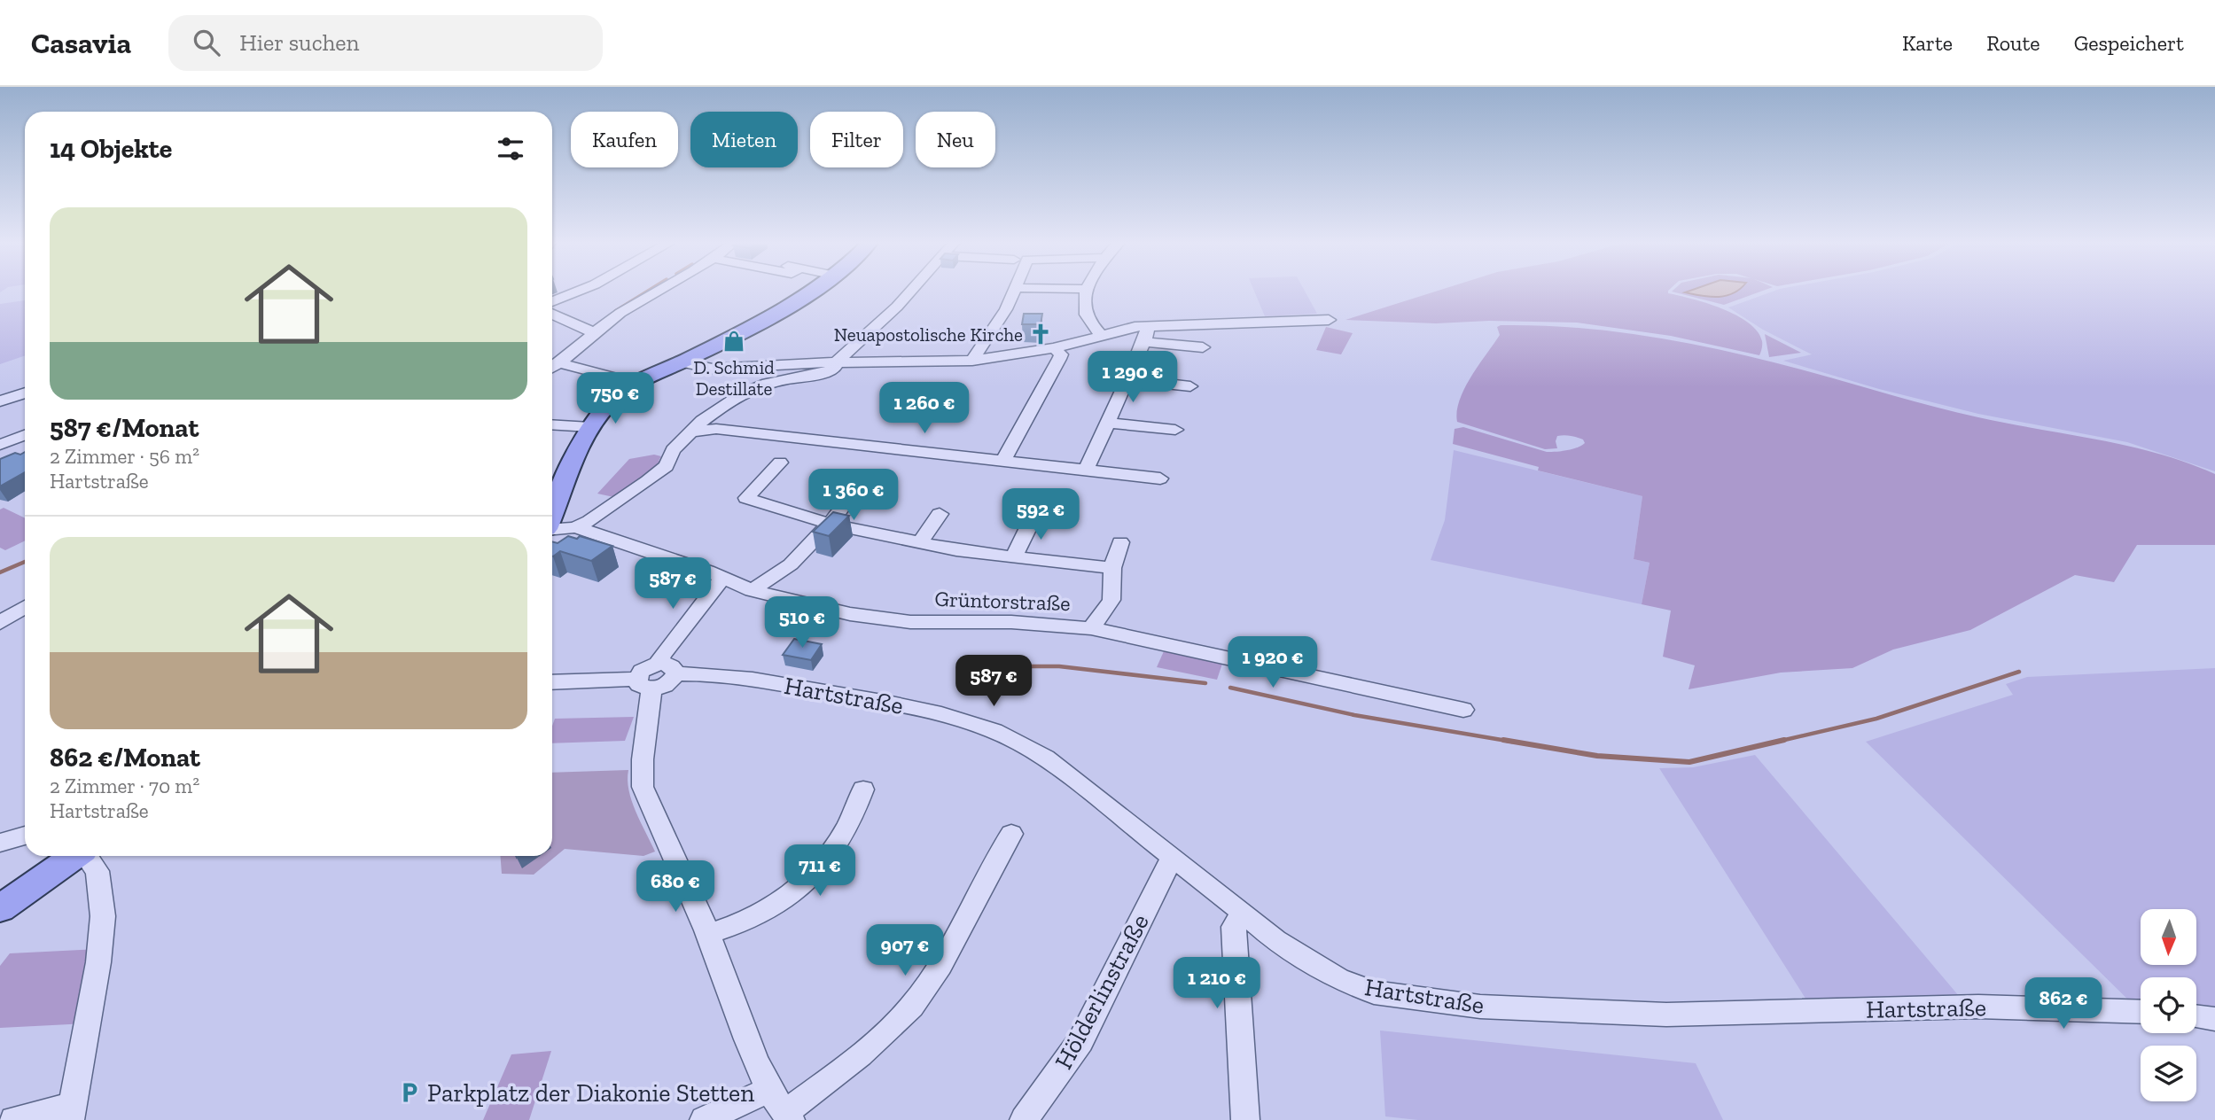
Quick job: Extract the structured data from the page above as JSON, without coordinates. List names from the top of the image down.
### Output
{
  "streets": {
    "street": ["Grüntorstraße", "Hartstraße", "Hölderlinstraße"]
  },
  "crossings": [
    ["Hartstraße", "Hölderlinstraße"]
  ],
  "places": {
    "church": ["Neuapostolische Kirche"],
    "shop": ["D. Schmid Destillate"],
    "parking": ["Parkplatz der Diakonie Stetten"]
  },
  "north": "bottom",
  "page": {
    "header": "Casavia",
    "search": "Hier suchen",
    "nav": ["Karte", "Route", "Gespeichert"],
    "chip": [
      "Kaufen",
      "Mieten",
      "Filter",
      "Neu"
    ],
    "heading": "14 Objekte",
    "list": [
      {
        "name": "587 €/Monat",
        "note": "2 Zimmer · 56 m² · Hartstraße"
      },
      {
        "name": "862 €/Monat",
        "note": "2 Zimmer · 70 m² · Hartstraße"
      }
    ],
    "price": [
      "1 290 €",
      "750 €",
      "1 260 €",
      "1 360 €",
      "592 €",
      "587 €",
      "510 €",
      "1 920 €",
      "587 €",
      "711 €",
      "680 €",
      "907 €",
      "1 210 €",
      "862 €"
    ]
  }
}
